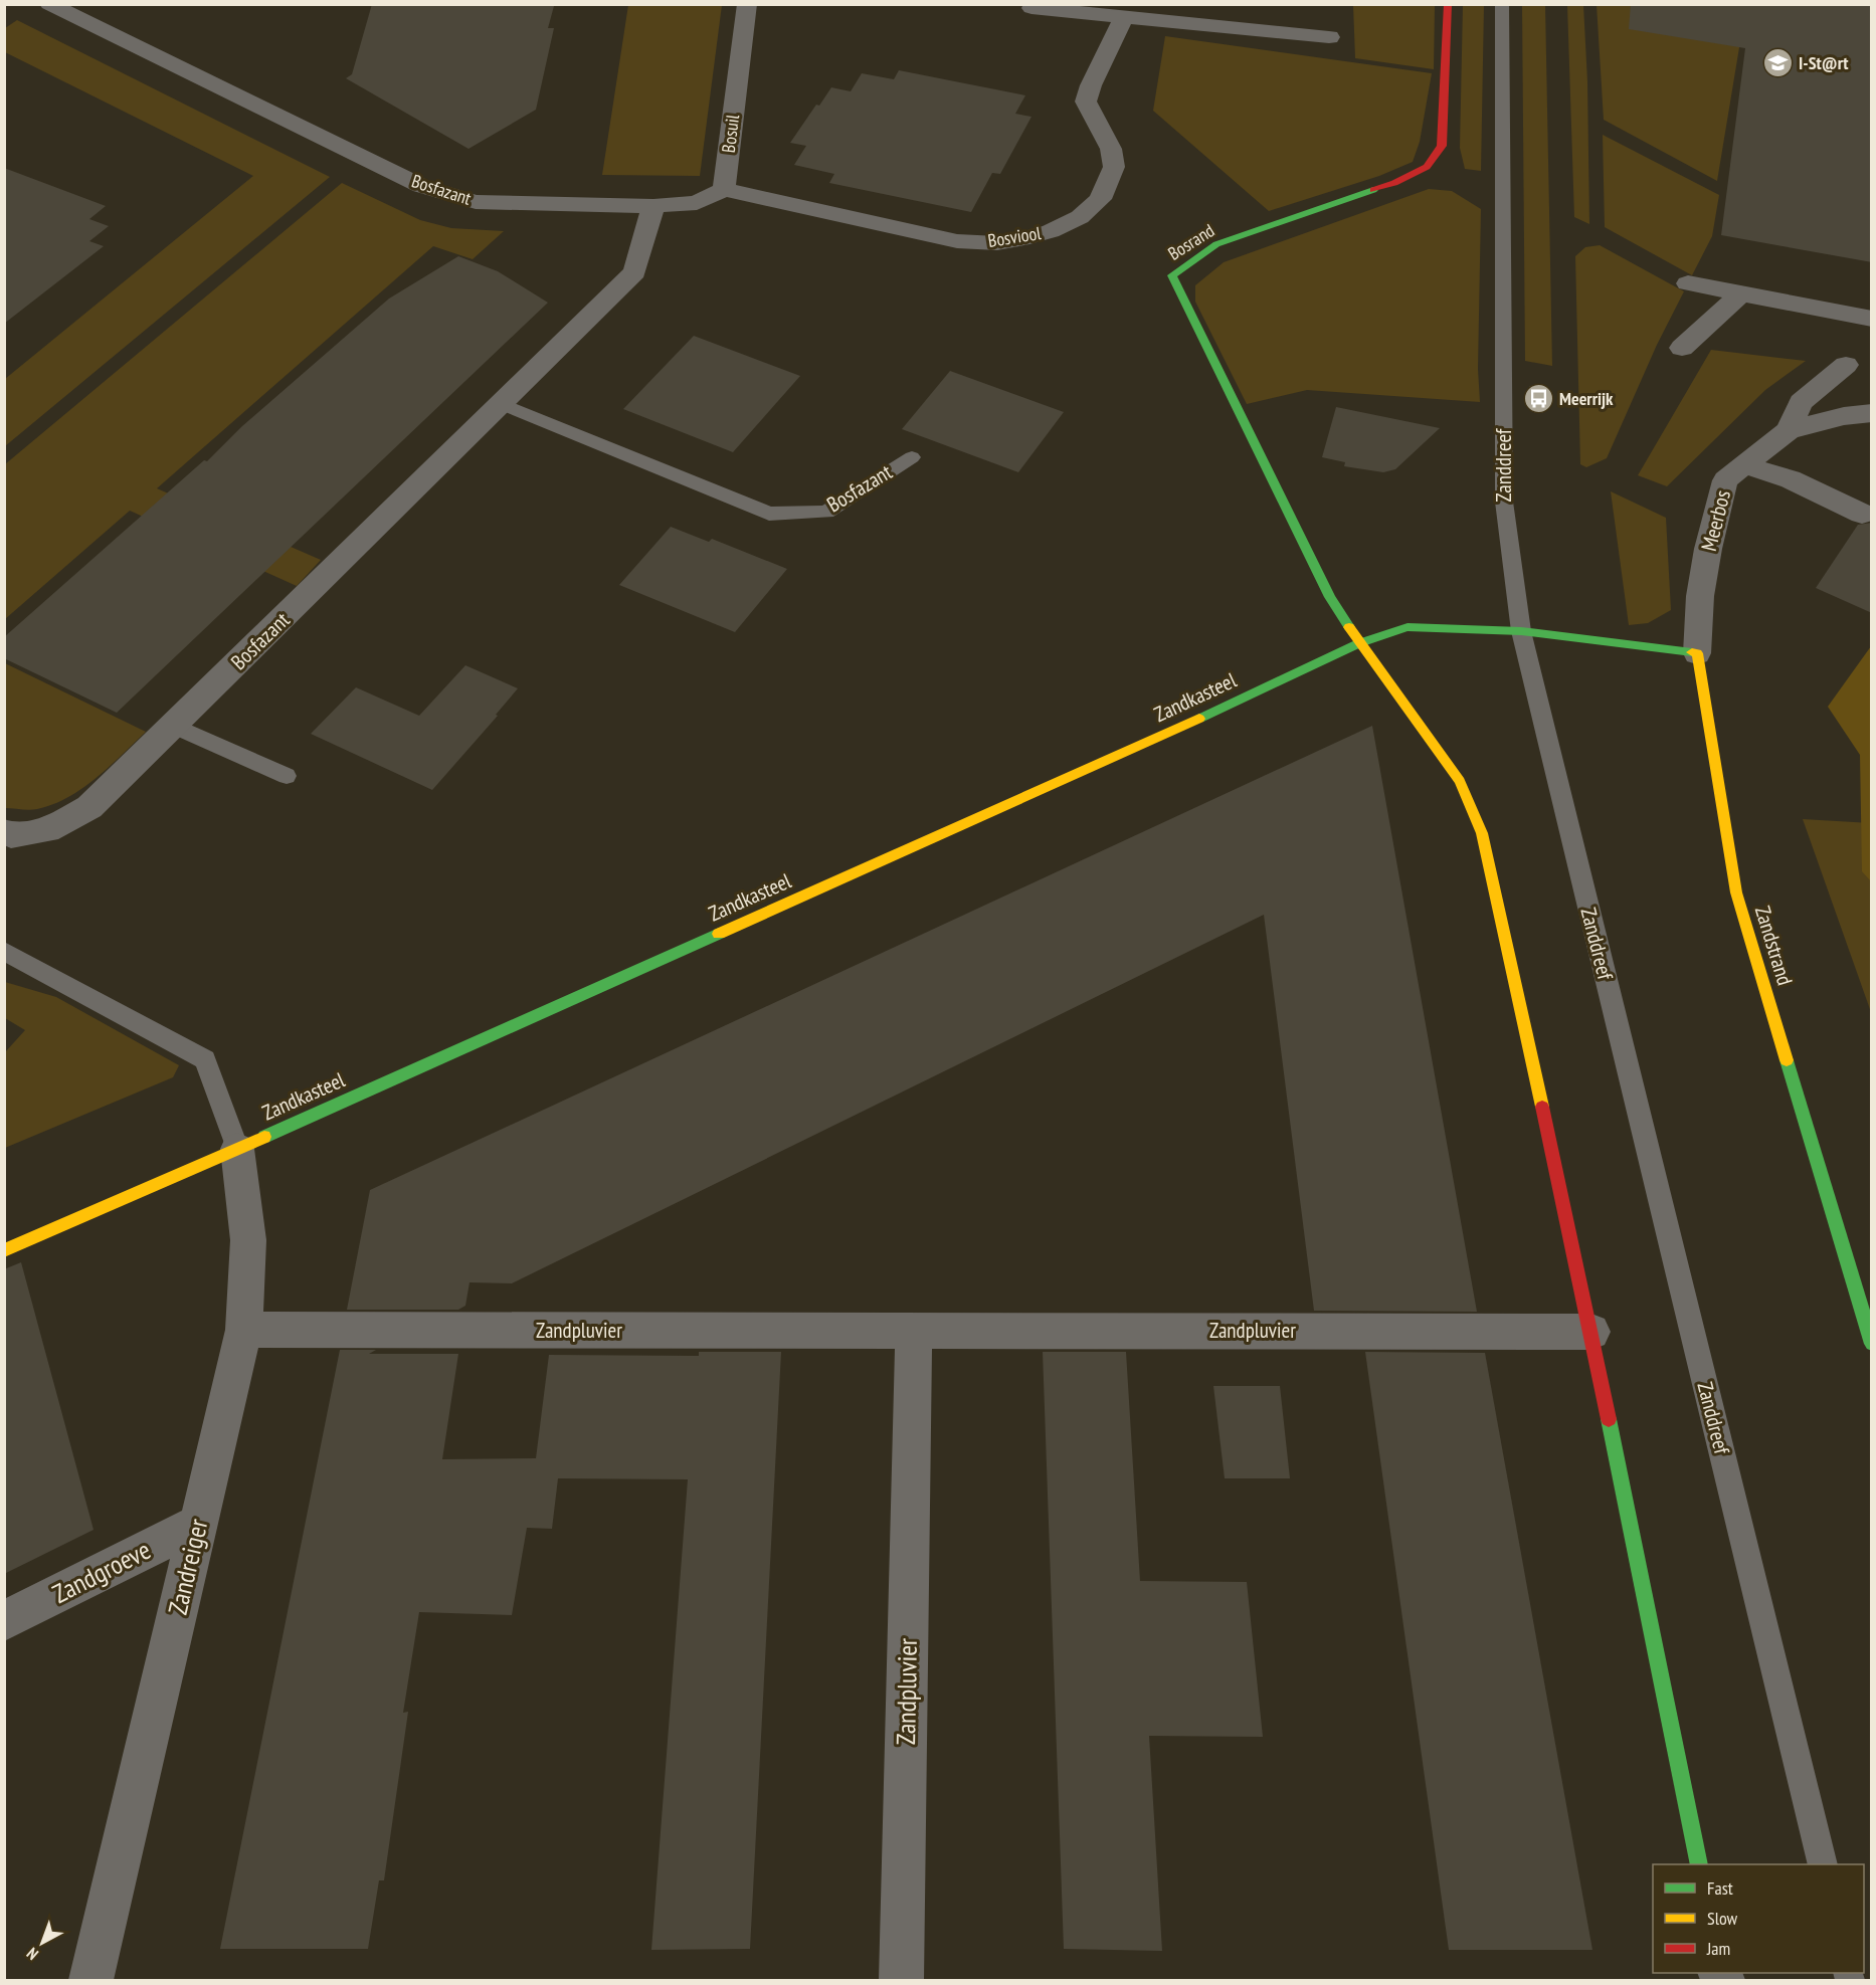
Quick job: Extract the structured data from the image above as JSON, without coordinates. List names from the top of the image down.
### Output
{
  "streets": {
    "street": [
      "Bosuil",
      "Bosfazant",
      "Bosviool",
      "Bosrand",
      "Meerbos",
      "Zandkasteel",
      "Zandstrand",
      "Zandpluvier",
      "Zandreiger",
      "Zandgroeve"
    ],
    "lane": ["Zanddreef"]
  },
  "crossings": [
    ["Bosuil", "Bosviool"],
    ["Bosrand", "Zandkasteel"],
    ["Zanddreef", "Zandkasteel"],
    ["Meerbos", "Zandkasteel"],
    ["Meerbos", "Zandstrand"],
    ["Zandkasteel", "Zandstrand"],
    ["Zandkasteel", "Zandreiger"],
    ["Zandpluvier", "Zandreiger"],
    ["Zandreiger", "Zandgroeve"]
  ],
  "places": {
    "school or university": ["I-St@rt"],
    "bus stop": ["Meerrijk"]
  },
  "legend": ["Fast", "Slow", "Jam"],
  "north": "bottom left"
}
